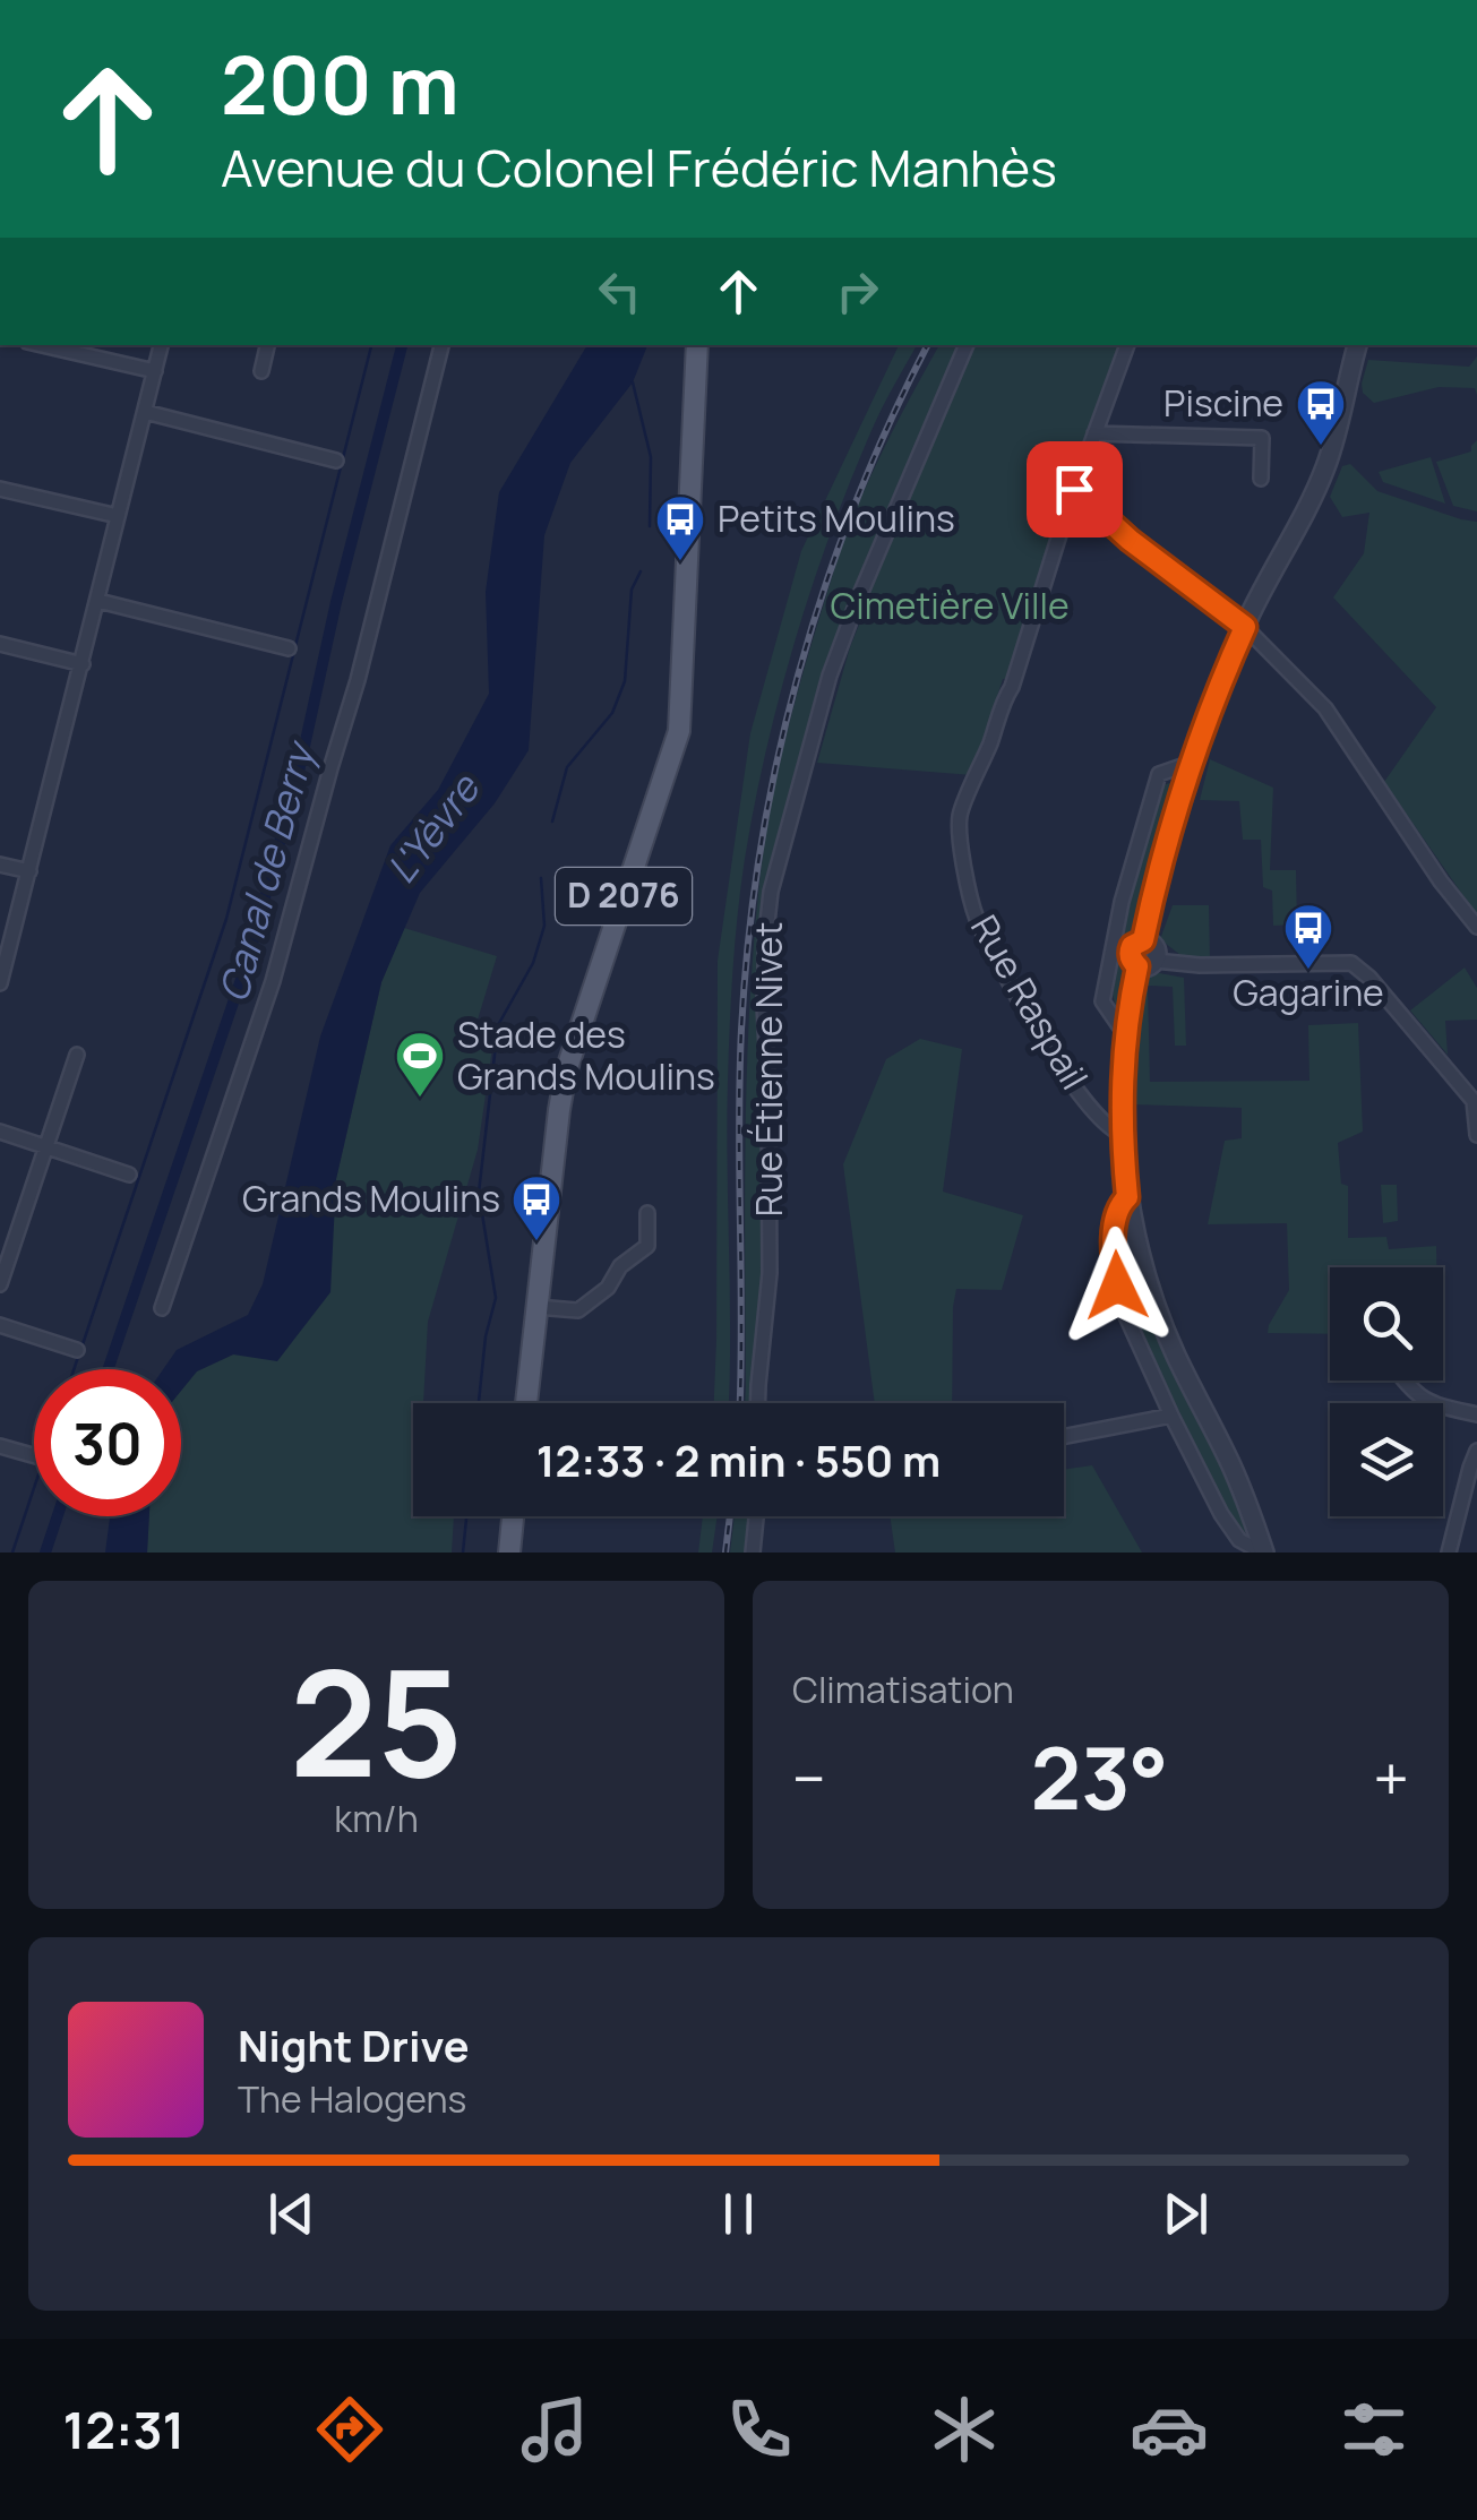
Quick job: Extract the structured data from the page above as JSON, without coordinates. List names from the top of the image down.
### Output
{
  "streets": {
    "main road": ["D 2076"],
    "street": ["Rue Raspail", "Rue Étienne Nivet"]
  },
  "water": ["L'Yèvre", "Canal de Berry"],
  "parks": ["Cimetière Ville"],
  "places": {
    "bus stop": [
      "Piscine",
      "Petits Moulins",
      "Gagarine",
      "Grands Moulins"
    ],
    "sports": ["Stade des Grands Moulins"]
  },
  "page": {
    "turn": ["200 m", "Avenue du Colonel Frédéric Manhès"],
    "limit": "30",
    "trip": "12:33 · 2 min · 550 m",
    "tile": [
      ["25", "km/h"],
      "Climatisation"
    ],
    "heat": ["−", "23°", "+"],
    "song": ["Night Drive", "The Halogens"],
    "tabs": "12:31"
  }
}
